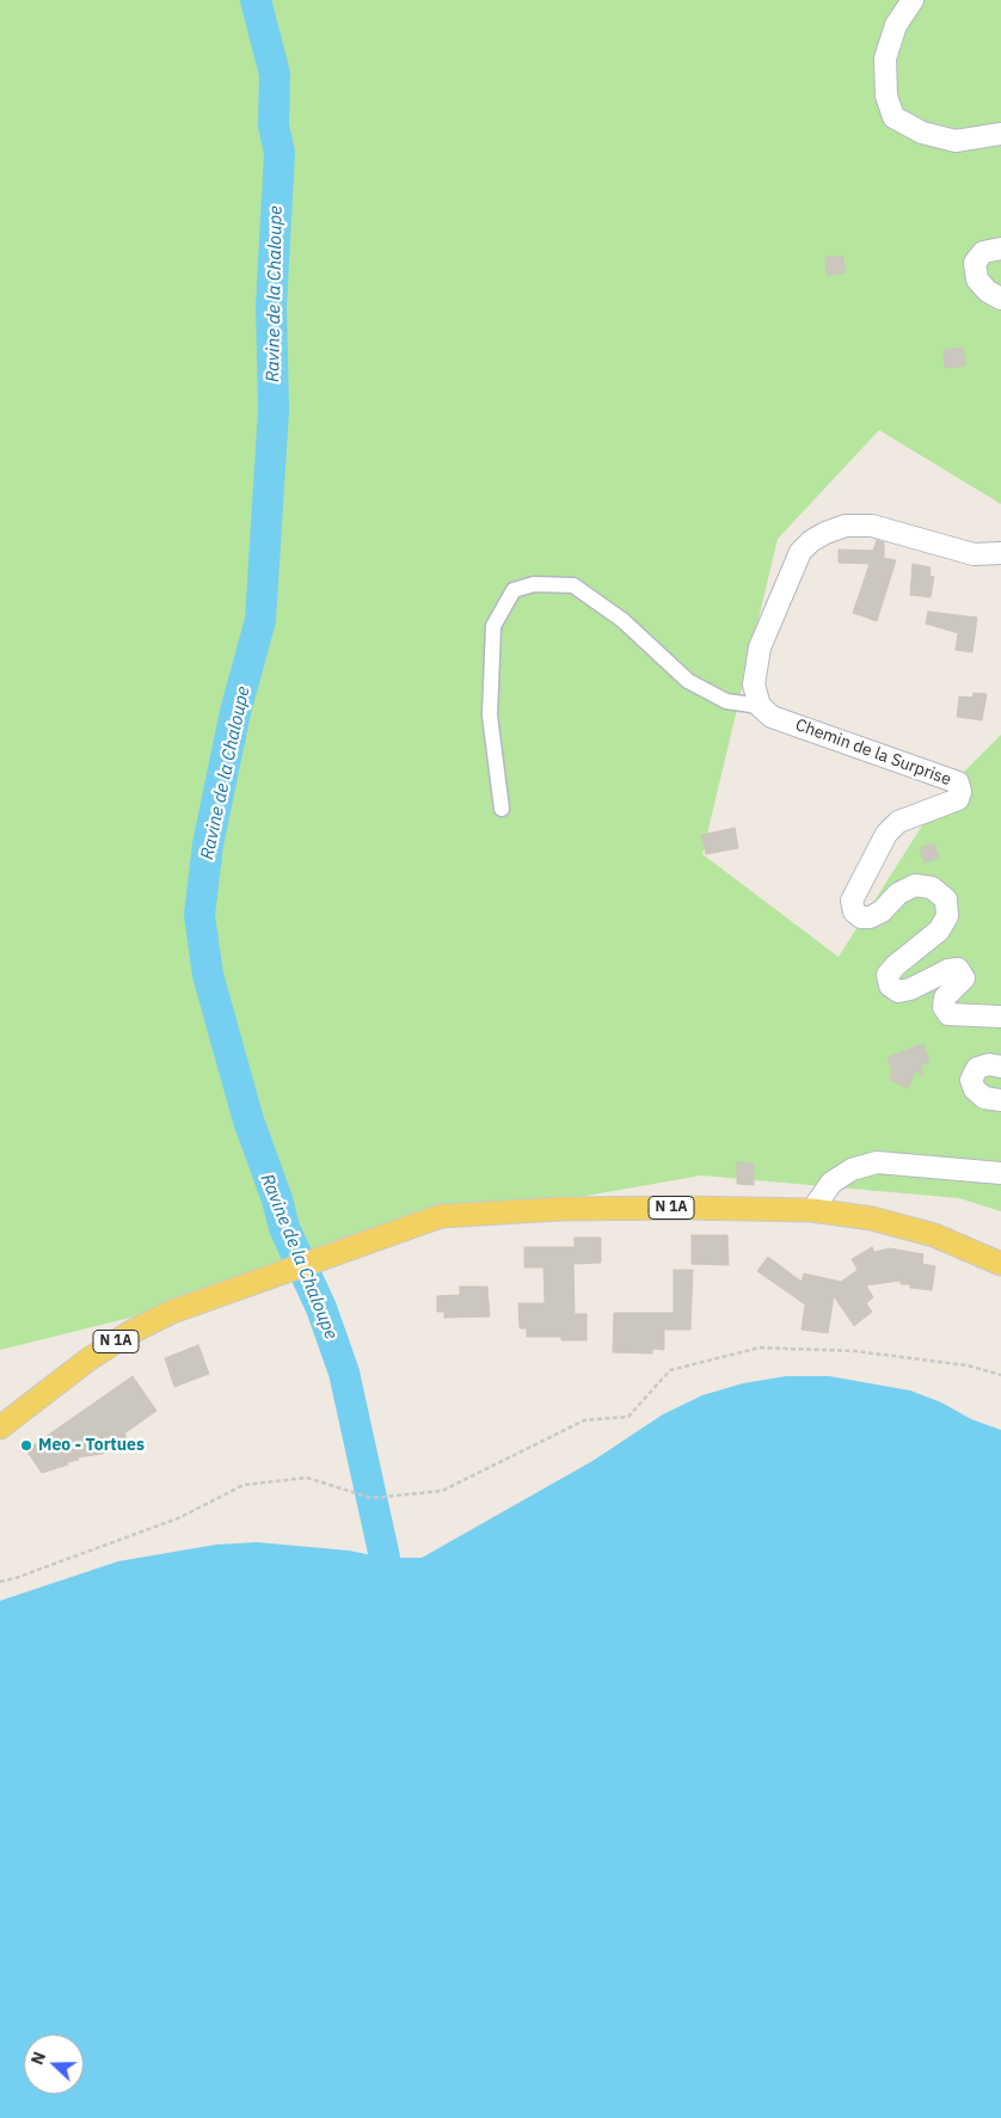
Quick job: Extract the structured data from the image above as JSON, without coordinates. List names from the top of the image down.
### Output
{
  "streets": {
    "main road": ["Chemin de la Surprise", "N 1A"]
  },
  "water": ["Ravine de la Chaloupe"],
  "places": ["Meo - Tortues"],
  "north": "left"
}
